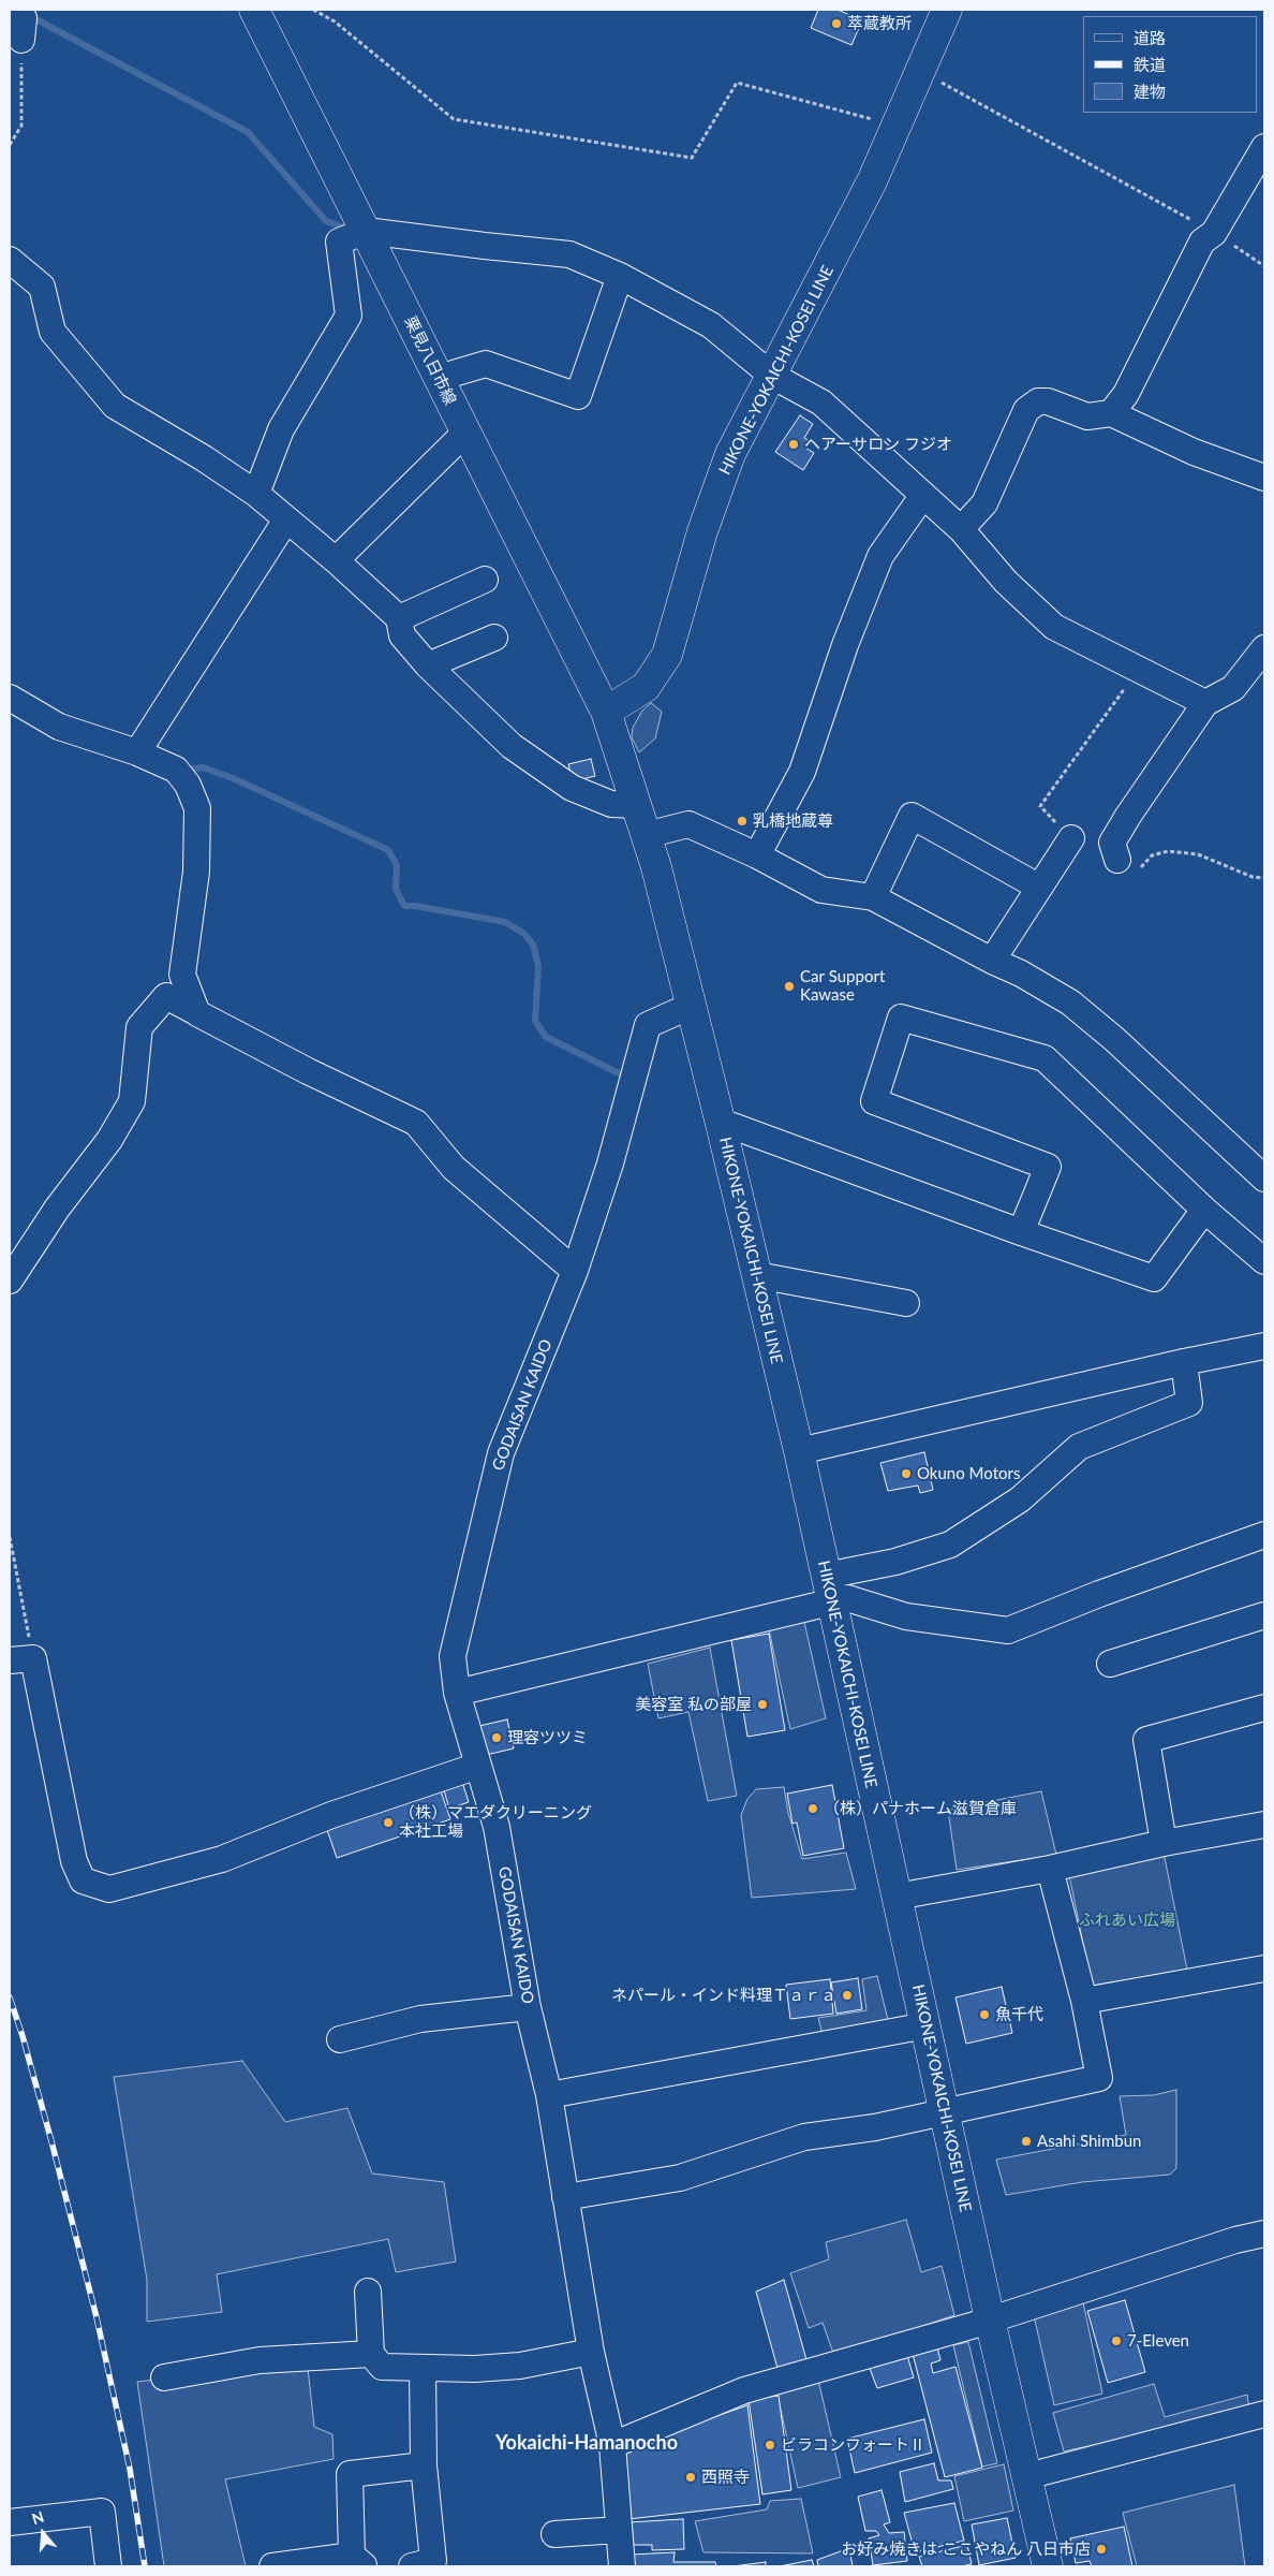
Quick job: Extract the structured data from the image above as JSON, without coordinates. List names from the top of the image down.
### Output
{
  "streets": {
    "main road": ["栗見八日市線", "HIKONE-YOKAICHI-KOSEI LINE"],
    "street": ["GODAISAN KAIDO"]
  },
  "crossings": [
    ["栗見八日市線", "HIKONE-YOKAICHI-KOSEI LINE"],
    ["HIKONE-YOKAICHI-KOSEI LINE", "GODAISAN KAIDO"]
  ],
  "districts": ["Yokaichi-Hamanocho"],
  "parks": ["ふれあい広場"],
  "places": [
    "萃蔵教所",
    "ヘアーサロン フジオ",
    "乳橋地蔵尊",
    "Car Support Kawase",
    "Okuno Motors",
    "美容室 私の部屋",
    "理容ツツミ",
    "（株）パナホーム滋賀倉庫",
    "（株）マエダクリーニング 本社工場",
    "ネパール・インド料理Ｔａｒａ",
    "魚千代",
    "Asahi Shimbun",
    "7-Eleven",
    "ビラコンフォートⅡ",
    "西照寺",
    "お好み焼きは ここやねん 八日市店"
  ],
  "legend": ["道路", "鉄道", "建物"],
  "north": "top"
}
